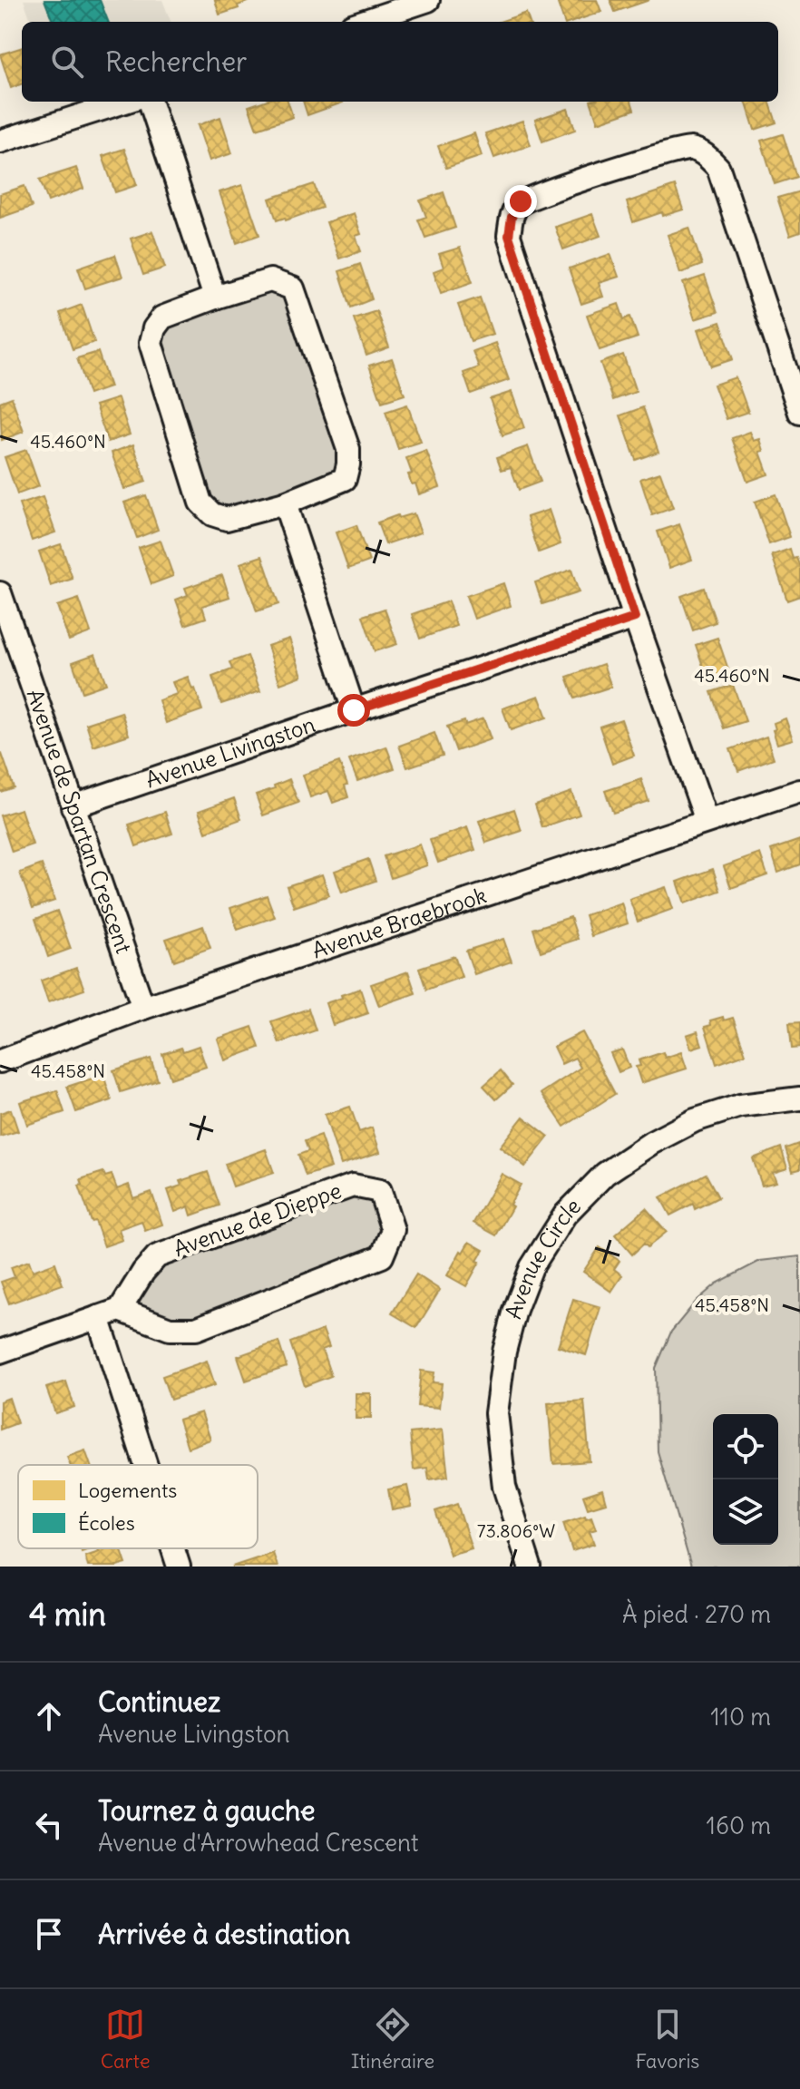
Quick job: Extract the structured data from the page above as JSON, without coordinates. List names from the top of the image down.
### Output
{
  "streets": {
    "street": [
      "Avenue Livingston",
      "Avenue de Spartan Crescent",
      "Avenue Braebrook",
      "Avenue de Dieppe",
      "Avenue Circle"
    ]
  },
  "crossings": [
    ["Avenue Livingston", "Avenue de Spartan Crescent"],
    ["Avenue de Spartan Crescent", "Avenue Braebrook"]
  ],
  "legend": ["Logements", "Écoles"],
  "page": {
    "search": "Rechercher",
    "heading": ["4 min", "À pied · 270 m"],
    "list": [
      ["Continuez", "Avenue Livingston", "110 m"],
      ["Tournez à gauche", "Avenue d'Arrowhead Crescent", "160 m"],
      "Arrivée à destination"
    ],
    "nav": ["Carte", "Itinéraire", "Favoris"]
  },
  "coordinates": ["45.460°N", "45.458°N", "73.806°W"]
}
